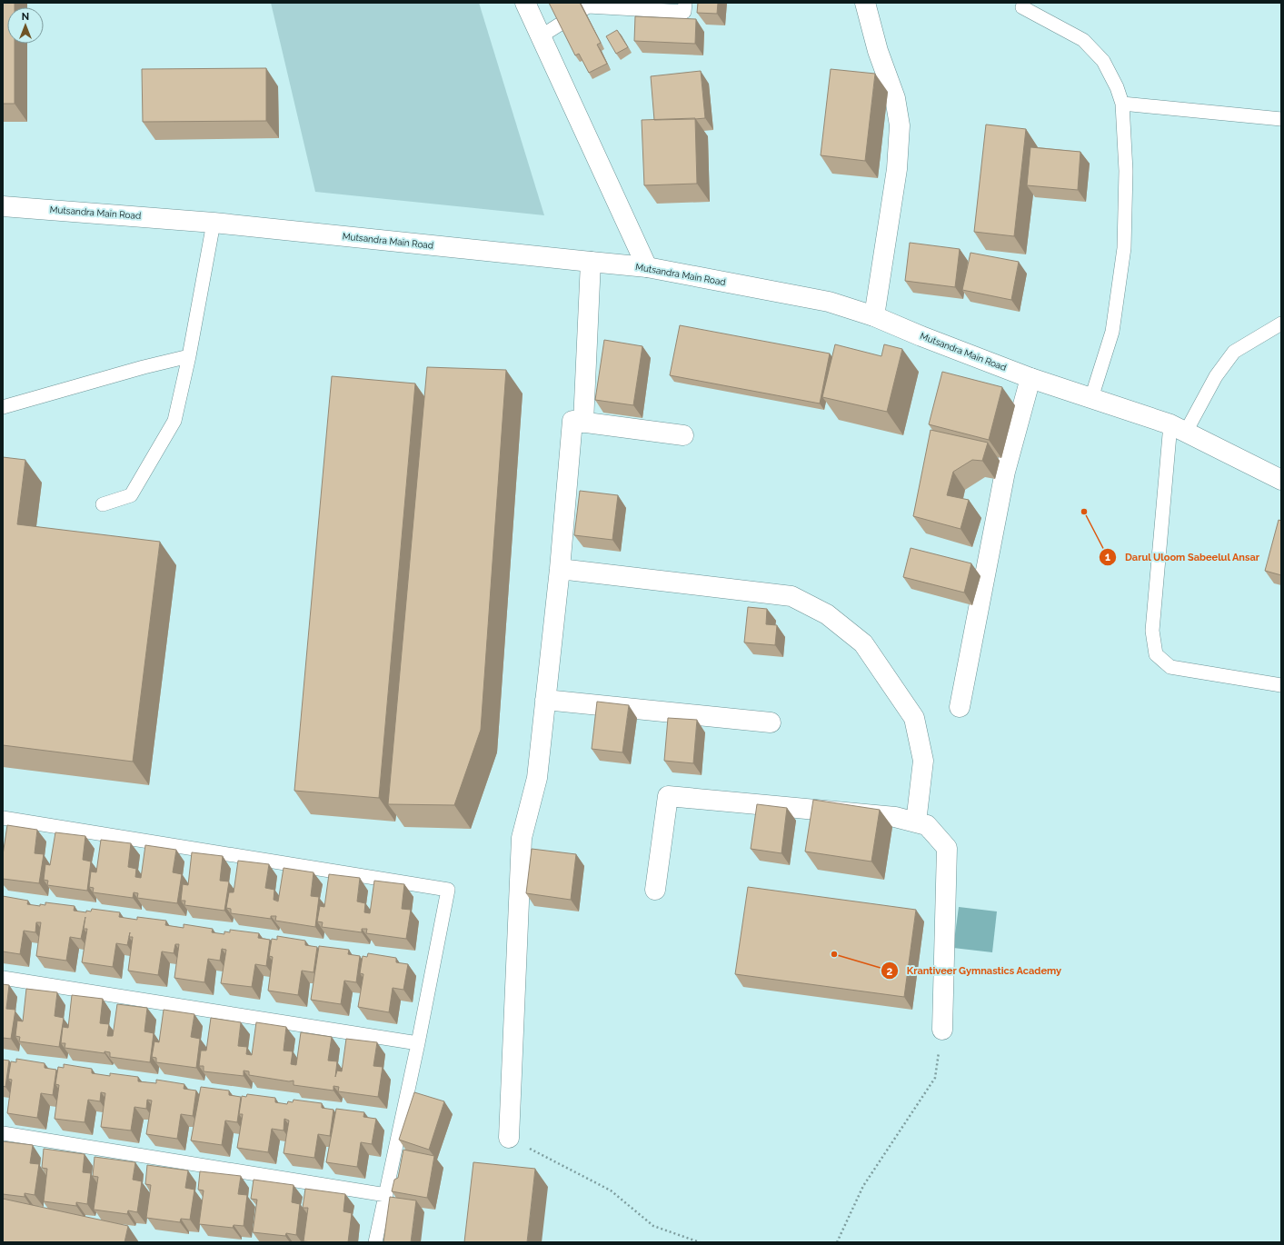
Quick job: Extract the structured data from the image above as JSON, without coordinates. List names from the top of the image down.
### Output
{
  "streets": {
    "street": ["Mutsandra Main Road"]
  },
  "places": ["Darul Uloom Sabeelul Ansar", "Krantiveer Gymnastics Academy"],
  "north": "top"
}
